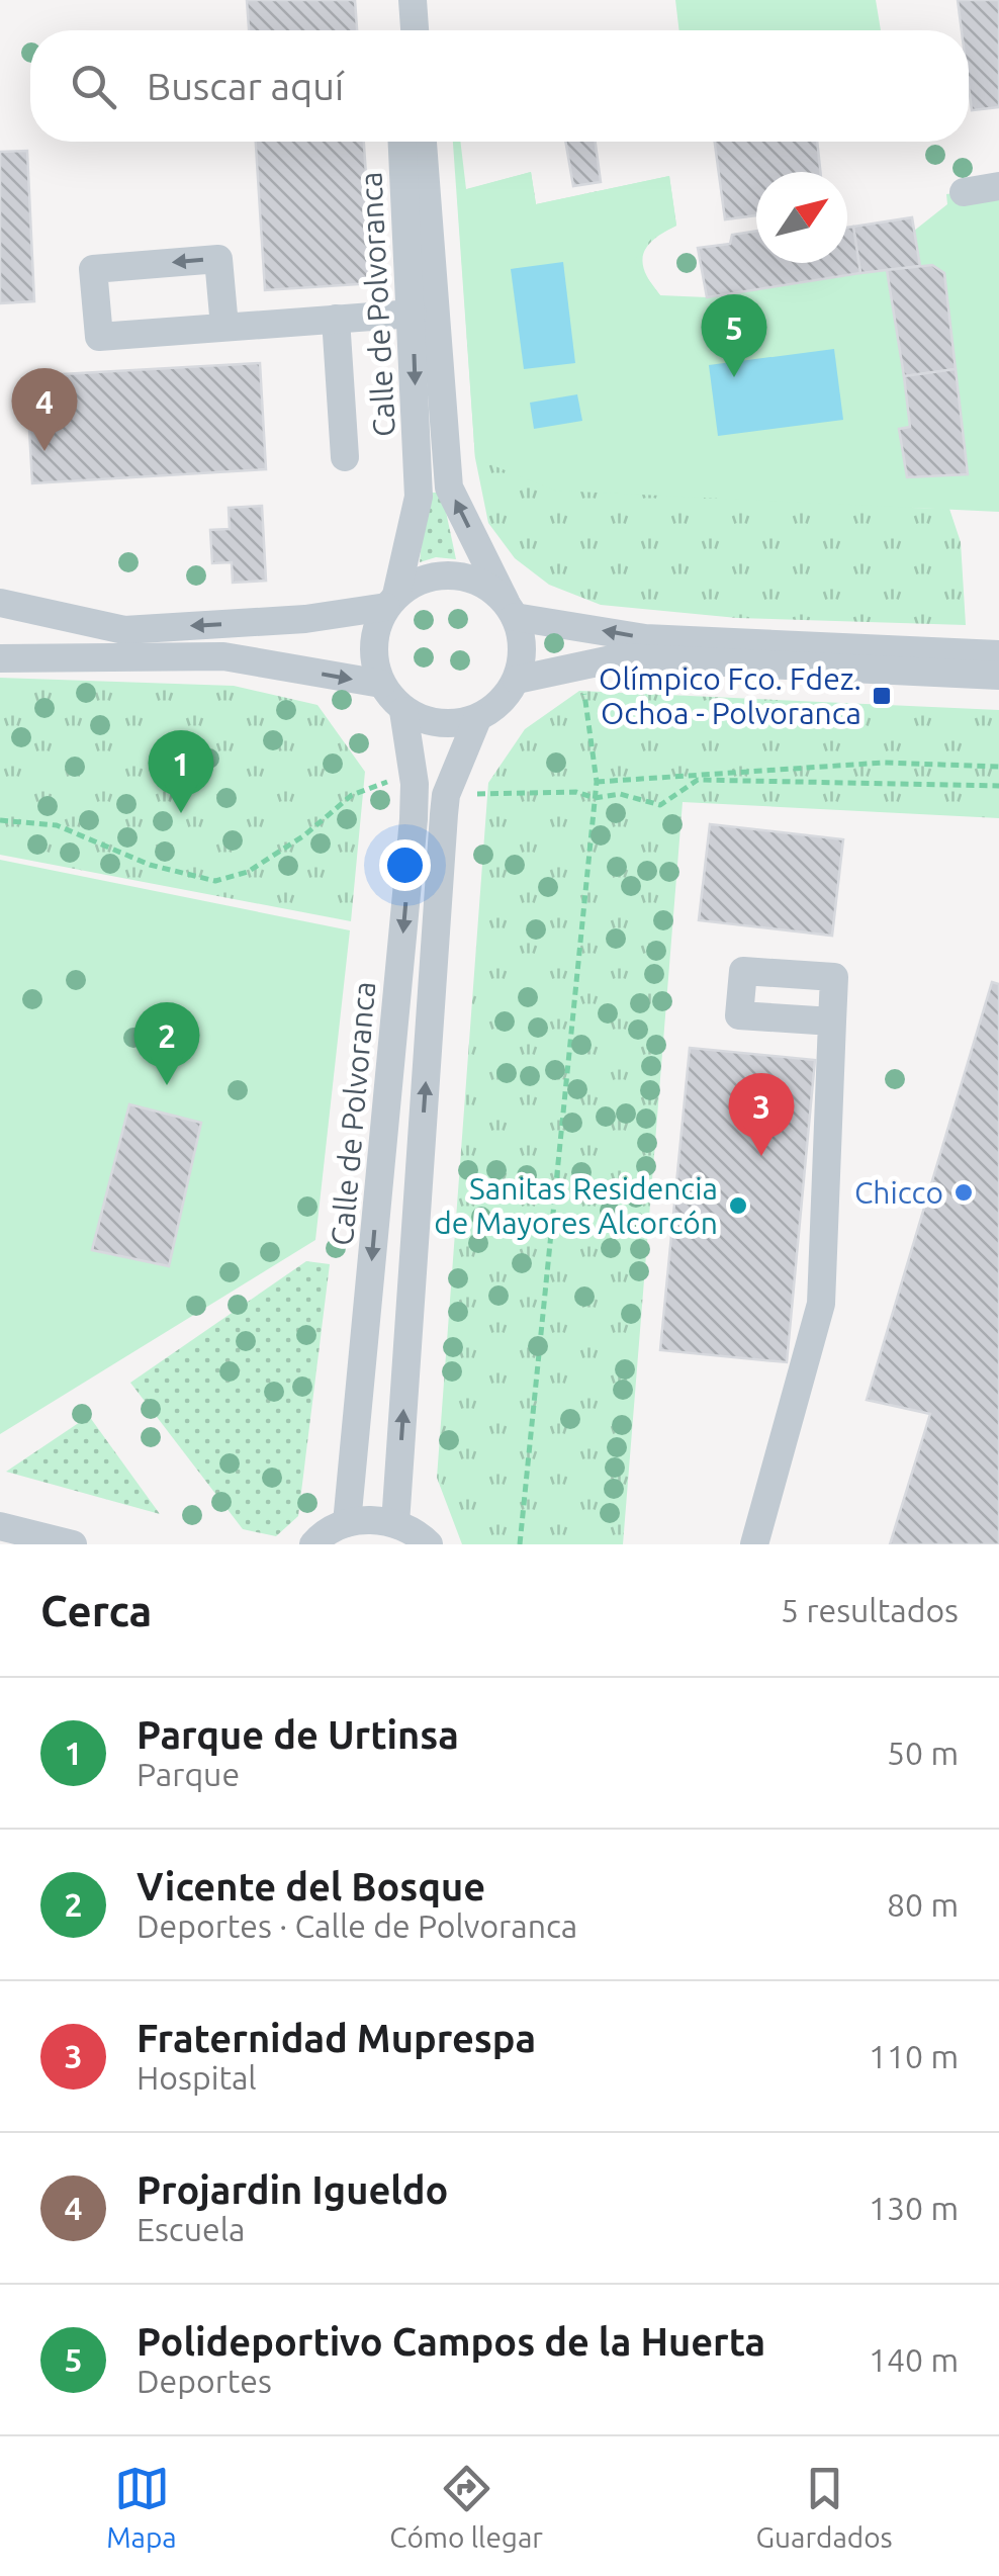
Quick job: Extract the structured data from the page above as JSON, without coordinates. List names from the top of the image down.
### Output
{
  "streets": {
    "street": ["Calle de Polvoranca"]
  },
  "places": {
    "transit": ["Olímpico Fco. Fdez. Ochoa - Polvoranca"],
    "other": ["Chicco", "Sanitas Residencia de Mayores Alcorcón"]
  },
  "north": "top right",
  "page": {
    "search": "Buscar aquí",
    "pins": [
      "5",
      "4",
      "1",
      "2",
      "3"
    ],
    "heading": ["Cerca", "5 resultados"],
    "list": [
      {
        "mark": "1",
        "name": "Parque de Urtinsa",
        "note": "Parque",
        "value": "50 m"
      },
      {
        "mark": "2",
        "name": "Vicente del Bosque",
        "note": "Deportes · Calle de Polvoranca",
        "value": "80 m"
      },
      {
        "mark": "3",
        "name": "Fraternidad Muprespa",
        "note": "Hospital",
        "value": "110 m"
      },
      {
        "mark": "4",
        "name": "Projardin Igueldo",
        "note": "Escuela",
        "value": "130 m"
      },
      {
        "mark": "5",
        "name": "Polideportivo Campos de la Huerta",
        "note": "Deportes",
        "value": "140 m"
      }
    ],
    "nav": ["Mapa", "Cómo llegar", "Guardados"]
  }
}
